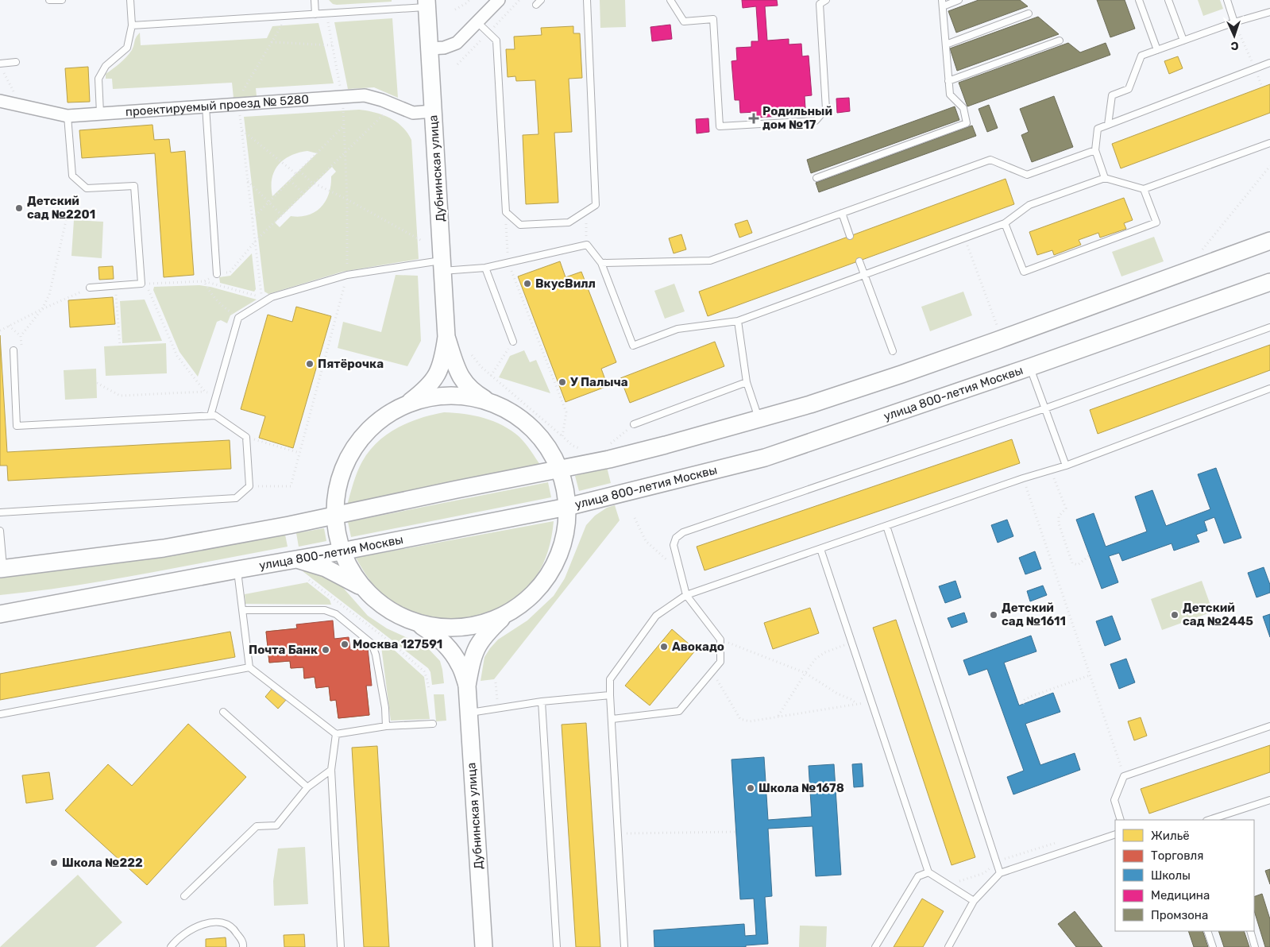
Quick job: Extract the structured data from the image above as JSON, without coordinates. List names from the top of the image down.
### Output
{
  "streets": {
    "main road": ["Дубнинская улица", "улица 800-летия Москвы"],
    "street": ["проектируемый проезд № 5280"]
  },
  "crossings": [
    ["проектируемый проезд № 5280", "Дубнинская улица"]
  ],
  "places": {
    "health": ["Родильный дом №17"],
    "other": [
      "Детский сад №2201",
      "ВкусВилл",
      "Пятёрочка",
      "У Палыча",
      "Детский сад №1611",
      "Детский сад №2445",
      "Москва 127591",
      "Авокадо",
      "Почта Банк",
      "Школа №1678",
      "Школа №222"
    ]
  },
  "legend": [
    "Жильё",
    "Торговля",
    "Школы",
    "Медицина",
    "Промзона"
  ],
  "north": "bottom"
}
